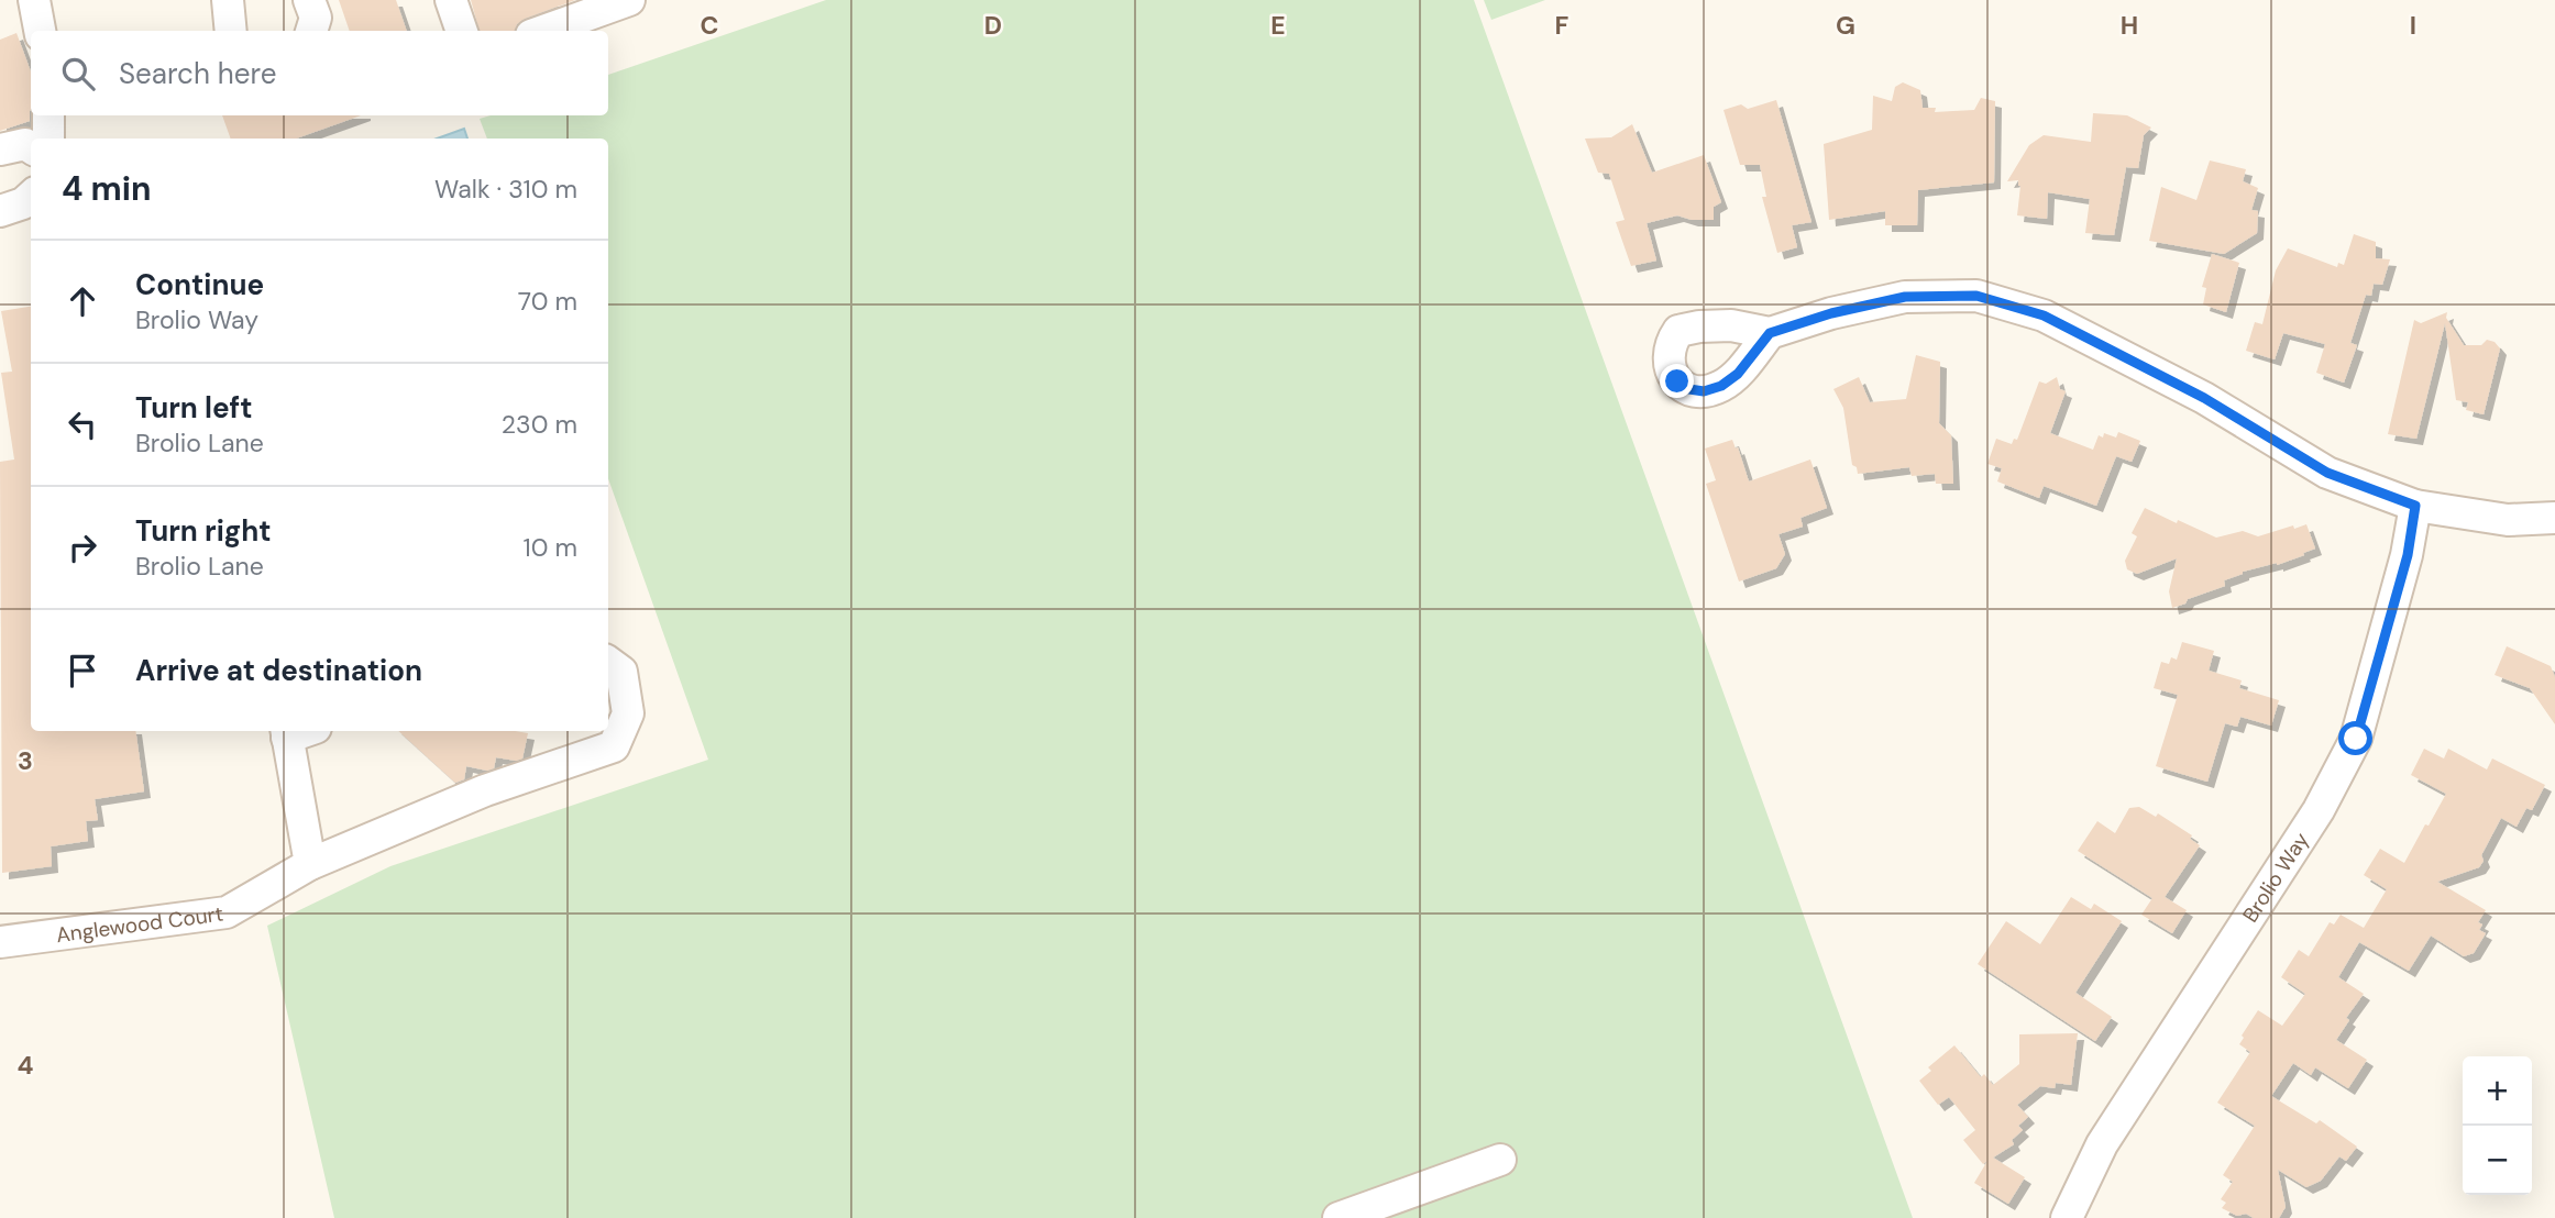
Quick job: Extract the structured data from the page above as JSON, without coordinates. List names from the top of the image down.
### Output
{
  "streets": {
    "street": ["Brolio Way", "Anglewood Court"]
  },
  "page": {
    "search": "Search here",
    "heading": ["4 min", "Walk · 310 m"],
    "list": [
      ["Continue", "Brolio Way", "70 m"],
      ["Turn left", "Brolio Lane", "230 m"],
      ["Turn right", "Brolio Lane", "10 m"],
      "Arrive at destination"
    ],
    "map_buttons": ["+", "−"]
  },
  "grid": {
    "columns": [
      "C",
      "D",
      "E",
      "F",
      "G",
      "H",
      "I"
    ],
    "rows": ["3", "4"]
  }
}
